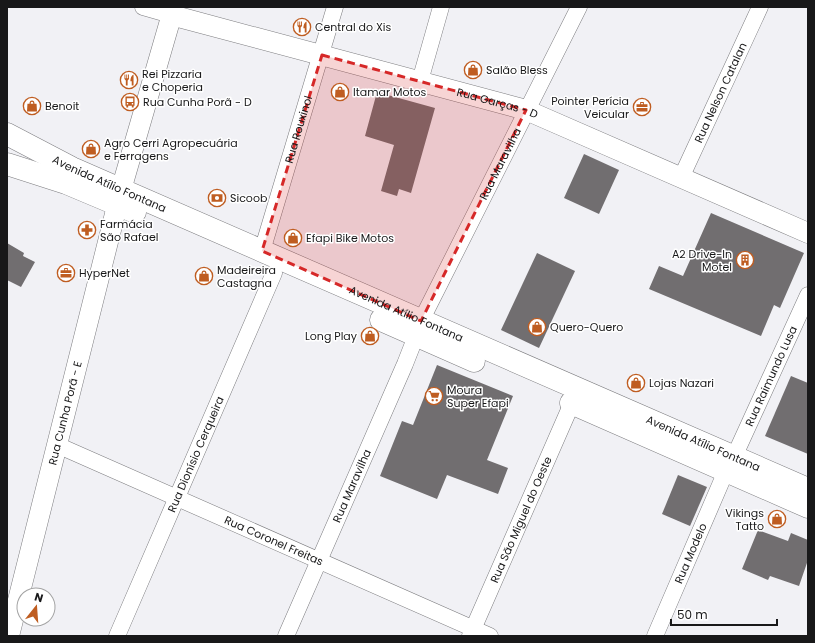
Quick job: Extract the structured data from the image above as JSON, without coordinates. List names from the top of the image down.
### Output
{
  "streets": {
    "main road": ["Avenida Atílio Fontana"],
    "street": [
      "Rua Nelson Catalan",
      "Rua Garças - D",
      "Rua Rouxinol",
      "Rua Maravilha",
      "Rua Raimundo Lusa",
      "Rua Cunha Porã - E",
      "Rua Dionísio Cerqueira",
      "Rua São Miguel do Oeste",
      "Rua Coronel Freitas",
      "Rua Modelo"
    ]
  },
  "crossings": [
    ["Rua Nelson Catalan", "Rua Garças - D"],
    ["Rua Garças - D", "Rua Rouxinol"],
    ["Rua Garças - D", "Rua Maravilha"],
    ["Rua Rouxinol", "Avenida Atílio Fontana"],
    ["Rua Maravilha", "Avenida Atílio Fontana"],
    ["Rua Maravilha", "Rua Coronel Freitas"],
    ["Avenida Atílio Fontana", "Rua Raimundo Lusa"],
    ["Avenida Atílio Fontana", "Rua Cunha Porã - E"],
    ["Avenida Atílio Fontana", "Rua Dionísio Cerqueira"],
    ["Avenida Atílio Fontana", "Rua São Miguel do Oeste"],
    ["Avenida Atílio Fontana", "Rua Modelo"],
    ["Rua Raimundo Lusa", "Rua Modelo"],
    ["Rua Cunha Porã - E", "Rua Coronel Freitas"],
    ["Rua Dionísio Cerqueira", "Rua Coronel Freitas"],
    ["Rua São Miguel do Oeste", "Rua Coronel Freitas"]
  ],
  "places": {
    "restaurant": ["Central do Xis", "Rei Pizzaria e Choperia"],
    "shop": [
      "Salão Bless",
      "Itamar Motos",
      "Benoit",
      "Agro Cerri Agropecuária e Ferragens",
      "Efapi Bike Motos",
      "Madeireira Castagna",
      "Quero-Quero",
      "Long Play",
      "Lojas Nazari",
      "Vikings Tatto"
    ],
    "bus stop": ["Rua Cunha Porã - D"],
    "office": ["Pointer Perícia Veicular", "HyperNet"],
    "bank": ["Sicoob"],
    "pharmacy": ["Farmácia São Rafael"],
    "building": ["A2 Drive-In Motel"],
    "supermarket": ["Moura Super Efapi"]
  },
  "scale_bar": "50 m",
  "north": "top"
}
